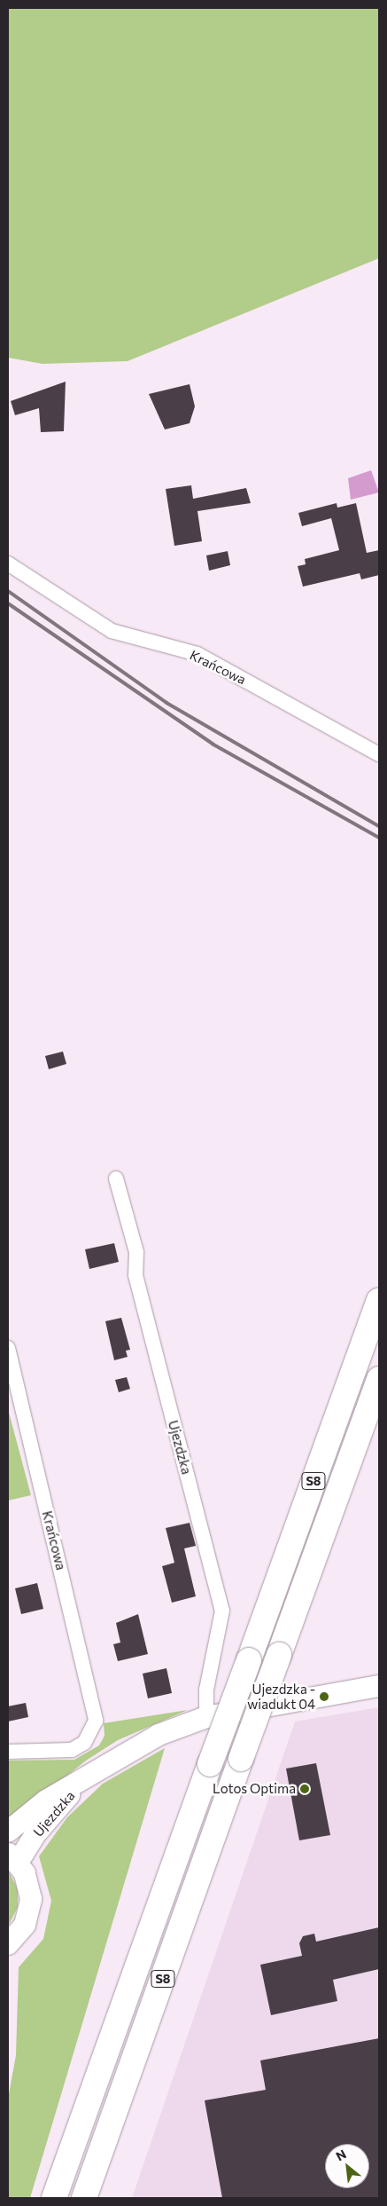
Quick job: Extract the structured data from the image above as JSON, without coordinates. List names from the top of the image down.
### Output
{
  "streets": {
    "highway": ["S8"],
    "main road": ["Ujezdzka"],
    "street": ["Krańcowa"]
  },
  "places": ["Ujezdzka - wiadukt 04", "Lotos Optima"],
  "north": "top left"
}
